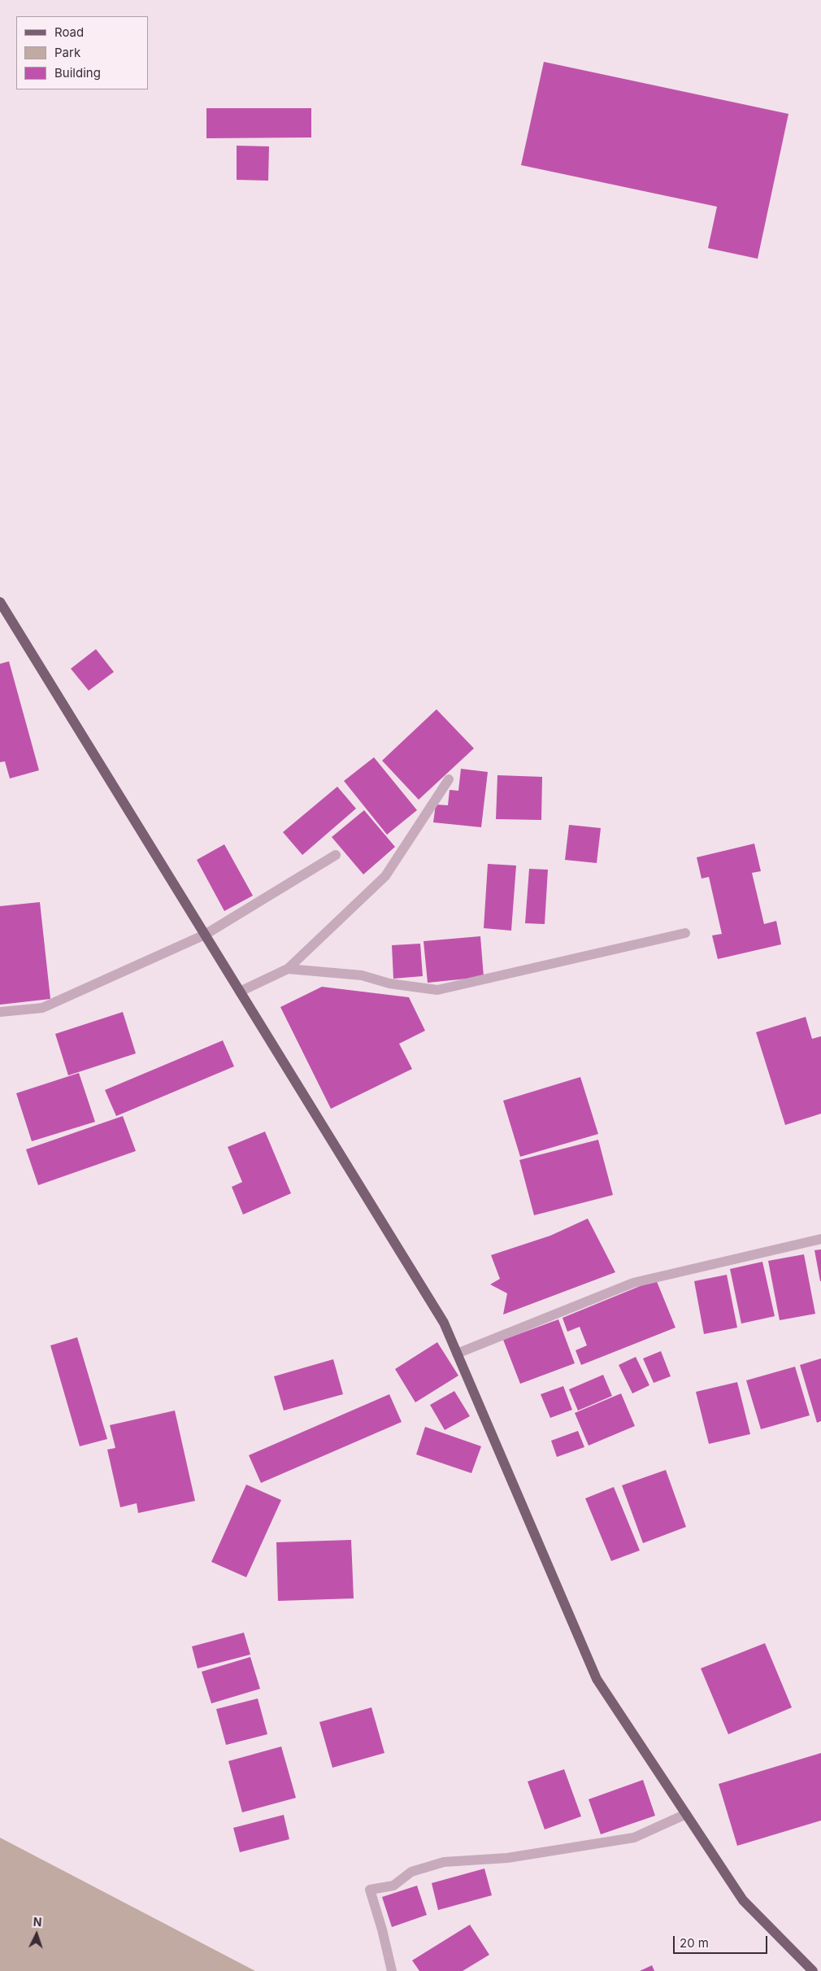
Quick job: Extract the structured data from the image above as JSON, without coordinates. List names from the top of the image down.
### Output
{
  "legend": ["Road", "Park", "Building"],
  "scale_bar": "20 m",
  "north": "top"
}
